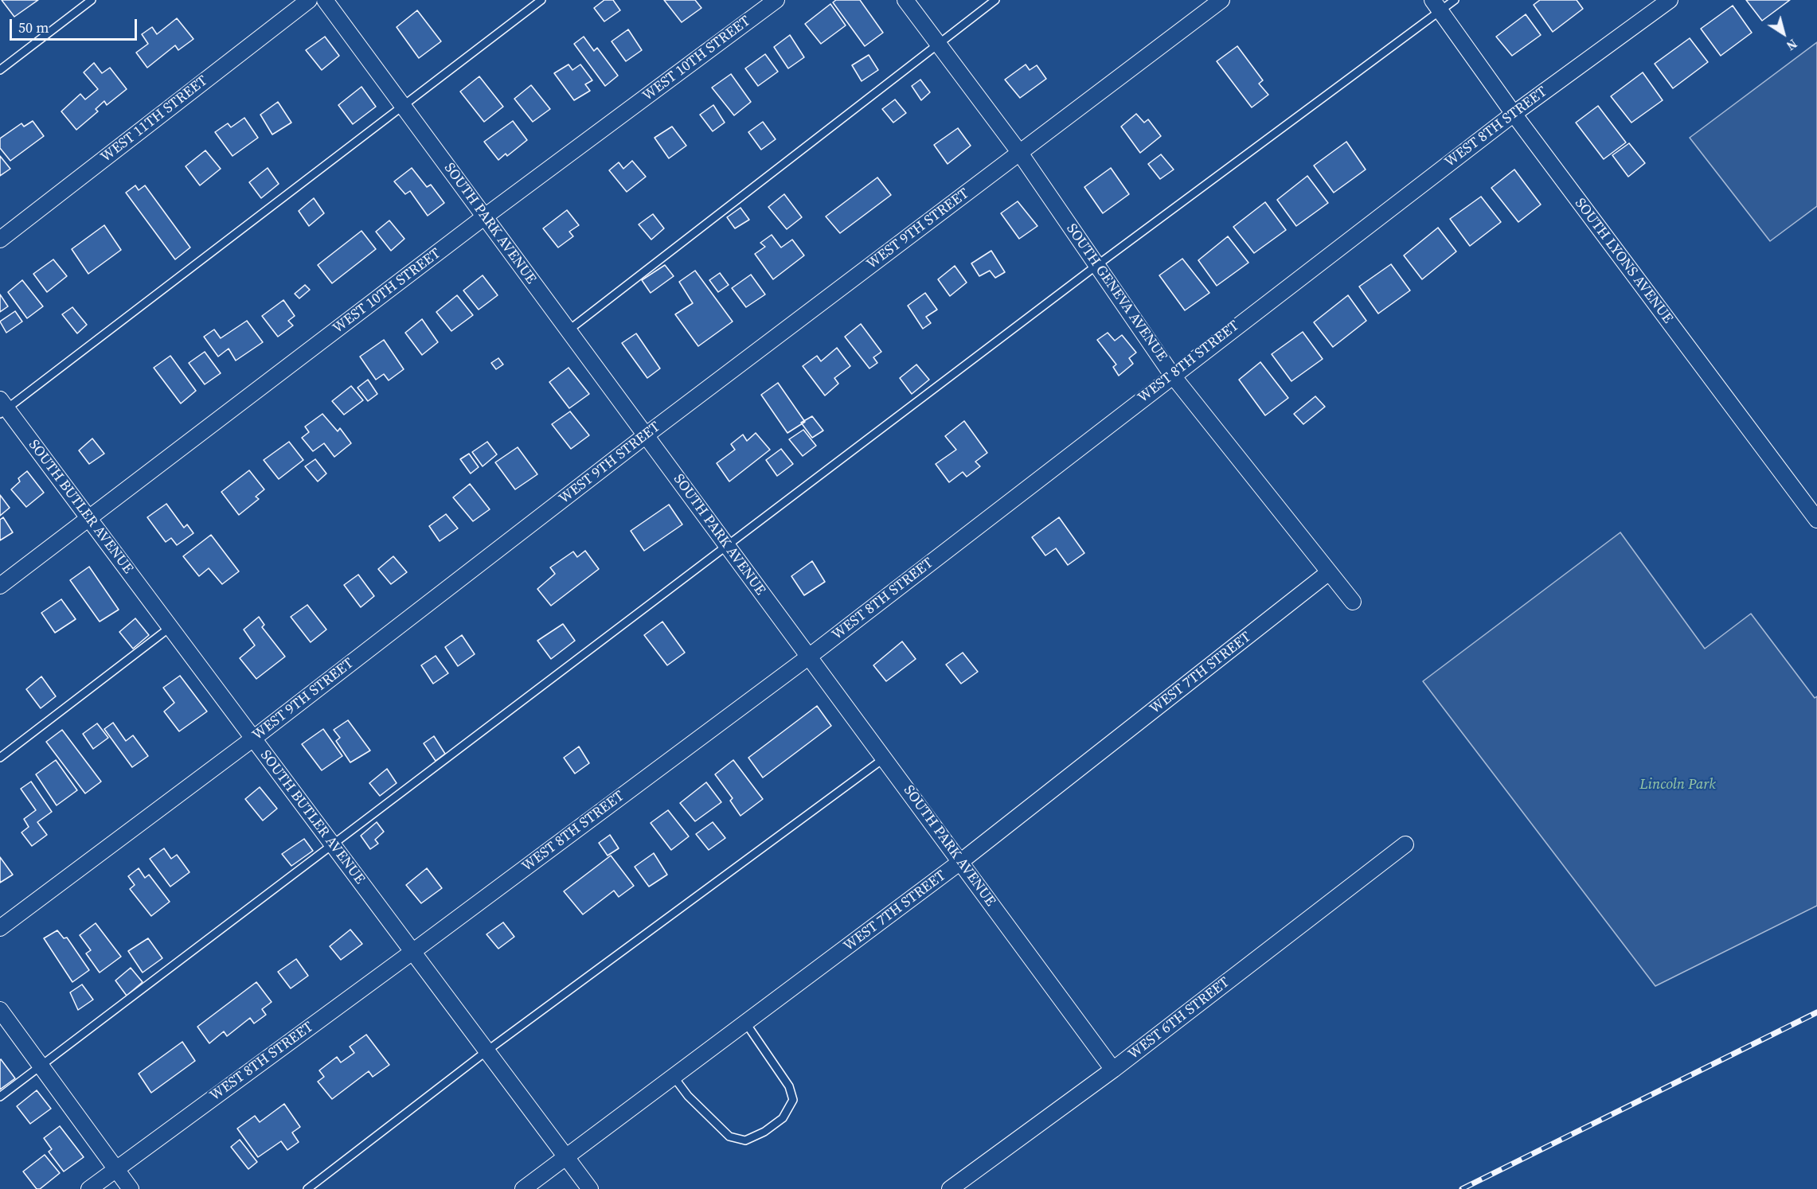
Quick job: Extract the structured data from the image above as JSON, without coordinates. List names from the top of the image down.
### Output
{
  "streets": {
    "street": [
      "WEST 10TH STREET",
      "WEST 11TH STREET",
      "WEST 8TH STREET",
      "SOUTH PARK AVENUE",
      "WEST 9TH STREET",
      "SOUTH LYONS AVENUE",
      "SOUTH GENEVA AVENUE",
      "SOUTH BUTLER AVENUE",
      "WEST 7TH STREET",
      "WEST 6TH STREET"
    ]
  },
  "crossings": [
    ["WEST 10TH STREET", "SOUTH PARK AVENUE"],
    ["WEST 10TH STREET", "SOUTH BUTLER AVENUE"],
    ["WEST 8TH STREET", "SOUTH PARK AVENUE"],
    ["WEST 8TH STREET", "SOUTH LYONS AVENUE"],
    ["WEST 8TH STREET", "SOUTH GENEVA AVENUE"],
    ["WEST 8TH STREET", "SOUTH BUTLER AVENUE"],
    ["SOUTH PARK AVENUE", "WEST 9TH STREET"],
    ["SOUTH PARK AVENUE", "WEST 7TH STREET"],
    ["SOUTH PARK AVENUE", "WEST 6TH STREET"],
    ["WEST 9TH STREET", "SOUTH GENEVA AVENUE"],
    ["WEST 9TH STREET", "SOUTH BUTLER AVENUE"],
    ["SOUTH GENEVA AVENUE", "WEST 7TH STREET"],
    ["SOUTH BUTLER AVENUE", "WEST 7TH STREET"]
  ],
  "parks": ["Lincoln Park"],
  "scale_bar": "50 m",
  "north": "bottom right"
}
